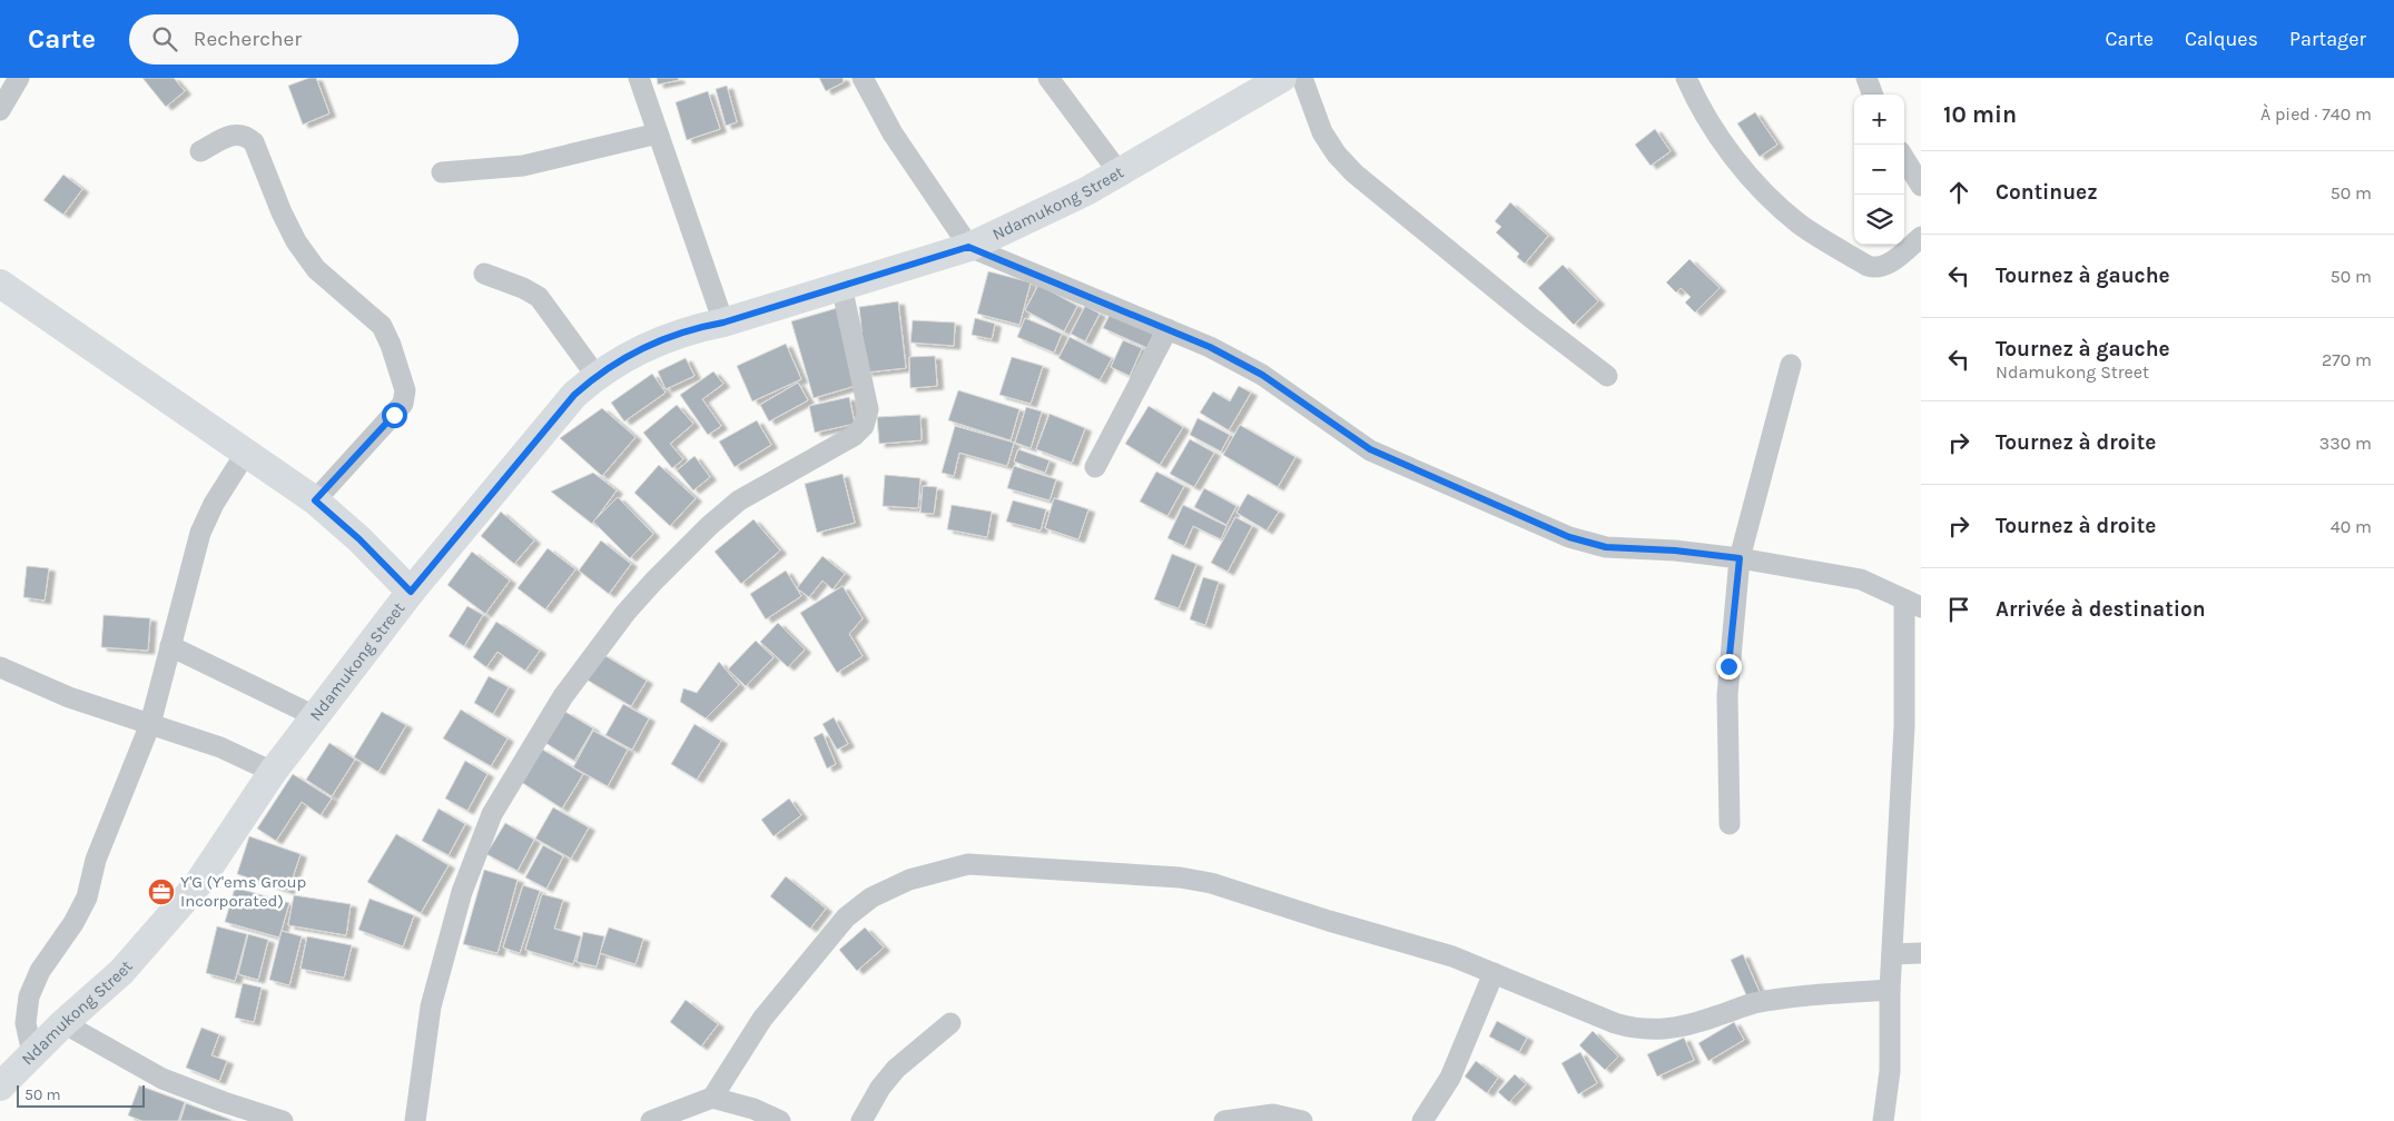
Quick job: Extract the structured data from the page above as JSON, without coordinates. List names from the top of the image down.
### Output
{
  "streets": {
    "main road": ["Ndamukong Street"]
  },
  "places": {
    "office": ["Y'G (Y'ems Group Incorporated)"]
  },
  "scale_bar": "50 m",
  "page": {
    "header": "Carte",
    "search": "Rechercher",
    "nav": ["Carte", "Calques", "Partager"],
    "heading": ["10 min", "À pied · 740 m"],
    "map_buttons": ["+", "−"],
    "list": [
      ["Continuez", "50 m"],
      ["Tournez à gauche", "50 m"],
      ["Tournez à gauche", "Ndamukong Street", "270 m"],
      ["Tournez à droite", "330 m"],
      ["Tournez à droite", "40 m"],
      "Arrivée à destination"
    ],
    "scale": "50 m"
  }
}
